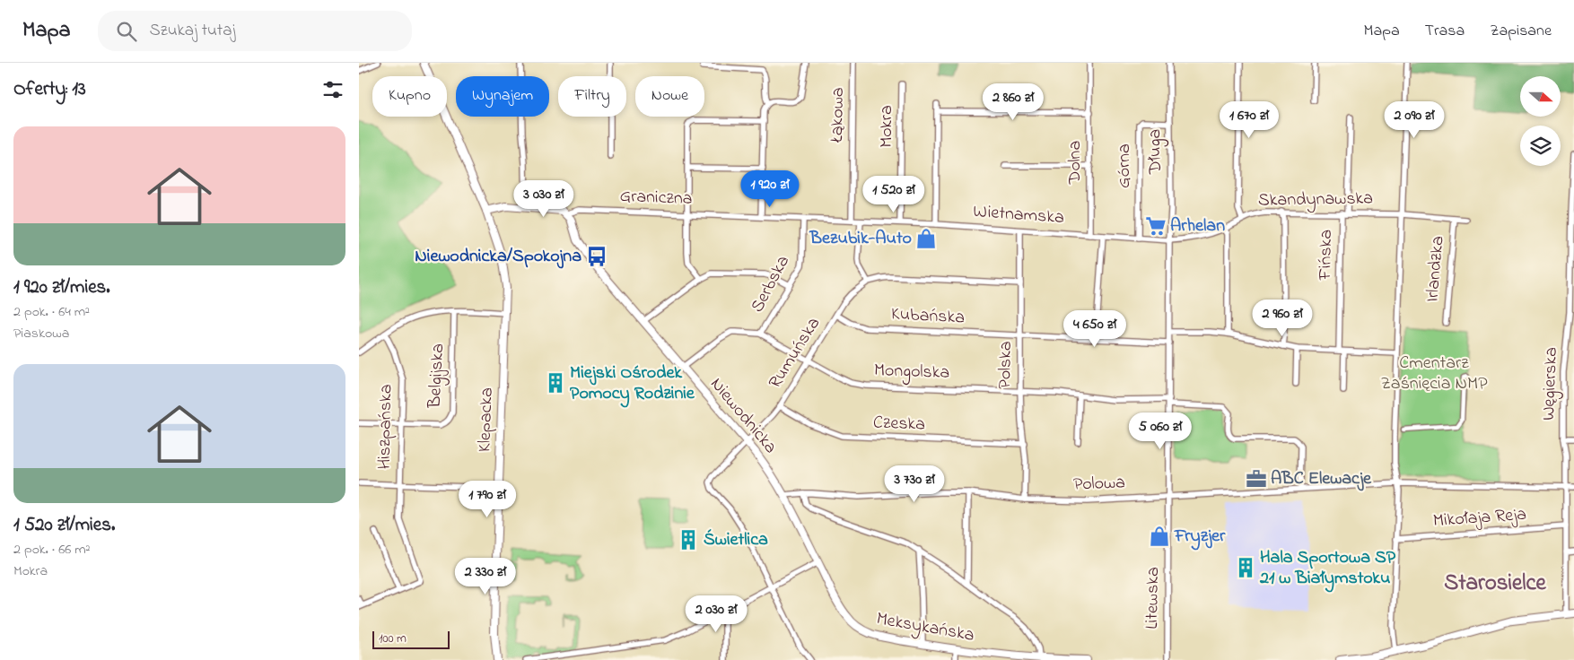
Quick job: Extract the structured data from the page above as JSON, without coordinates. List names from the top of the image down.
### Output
{
  "streets": {
    "street": [
      "Łąkowa",
      "Mokra",
      "Długa",
      "Dolna",
      "Górna",
      "Graniczna",
      "Skandynawska",
      "Wietnamska",
      "Fińska",
      "Irlandzka",
      "Serbska",
      "Kubańska",
      "Rumuńska",
      "Polska",
      "Mongolska",
      "Belgijska",
      "Węgierska",
      "Niewodnicka",
      "Klepacka",
      "Czeska",
      "Hiszpańska",
      "Polowa",
      "Mikołaja Reja",
      "Litewska",
      "Meksykańska"
    ]
  },
  "crossings": [
    ["Łąkowa", "Graniczna"],
    ["Łąkowa", "Wietnamska"],
    ["Mokra", "Wietnamska"],
    ["Długa", "Górna"],
    ["Długa", "Skandynawska"],
    ["Długa", "Wietnamska"],
    ["Długa", "Litewska"],
    ["Dolna", "Wietnamska"],
    ["Górna", "Wietnamska"],
    ["Graniczna", "Wietnamska"],
    ["Graniczna", "Serbska"],
    ["Graniczna", "Niewodnicka"],
    ["Skandynawska", "Wietnamska"],
    ["Skandynawska", "Fińska"],
    ["Skandynawska", "Irlandzka"],
    ["Skandynawska", "Litewska"],
    ["Wietnamska", "Polska"],
    ["Wietnamska", "Litewska"],
    ["Serbska", "Mongolska"],
    ["Kubańska", "Rumuńska"],
    ["Kubańska", "Polska"],
    ["Kubańska", "Litewska"],
    ["Rumuńska", "Polska"],
    ["Rumuńska", "Mongolska"],
    ["Rumuńska", "Niewodnicka"],
    ["Rumuńska", "Czeska"],
    ["Polska", "Mongolska"],
    ["Polska", "Czeska"],
    ["Polska", "Polowa"],
    ["Mongolska", "Polowa"],
    ["Mongolska", "Litewska"],
    ["Belgijska", "Hiszpańska"],
    ["Węgierska", "Polowa"],
    ["Węgierska", "Mikołaja Reja"],
    ["Niewodnicka", "Meksykańska"],
    ["Polowa", "Litewska"]
  ],
  "districts": ["Starosielce"],
  "parks": ["Cmentarz Zaśnięcia NMP"],
  "places": {
    "supermarket": ["Arhelan"],
    "shop": ["Bezubik-Auto", "Fryzjer"],
    "bus stop": ["Niewodnicka/Spokojna"],
    "building": ["Miejski Ośrodek Pomocy Rodzinie", "Świetlica", "Hala Sportowa SP 21 w Białymstoku"],
    "office": ["ABC Elewacje"]
  },
  "scale_bar": "100 m",
  "north": "right",
  "page": {
    "header": "Mapa",
    "search": "Szukaj tutaj",
    "nav": ["Mapa", "Trasa", "Zapisane"],
    "heading": "Oferty: 13",
    "chip": [
      "Kupno",
      "Wynajem",
      "Filtry",
      "Nowe"
    ],
    "price": [
      "2 860 zł",
      "1 670 zł",
      "2 090 zł",
      "1 920 zł",
      "1 520 zł",
      "3 030 zł",
      "2 960 zł",
      "4 650 zł",
      "5 060 zł",
      "3 730 zł",
      "1 790 zł",
      "2 330 zł",
      "2 030 zł"
    ],
    "list": [
      {
        "name": "1 920 zł/mies.",
        "note": "2 pok. · 64 m² · Piaskowa"
      },
      {
        "name": "1 520 zł/mies.",
        "note": "2 pok. · 66 m² · Mokra"
      }
    ],
    "scale": "100 m"
  }
}
